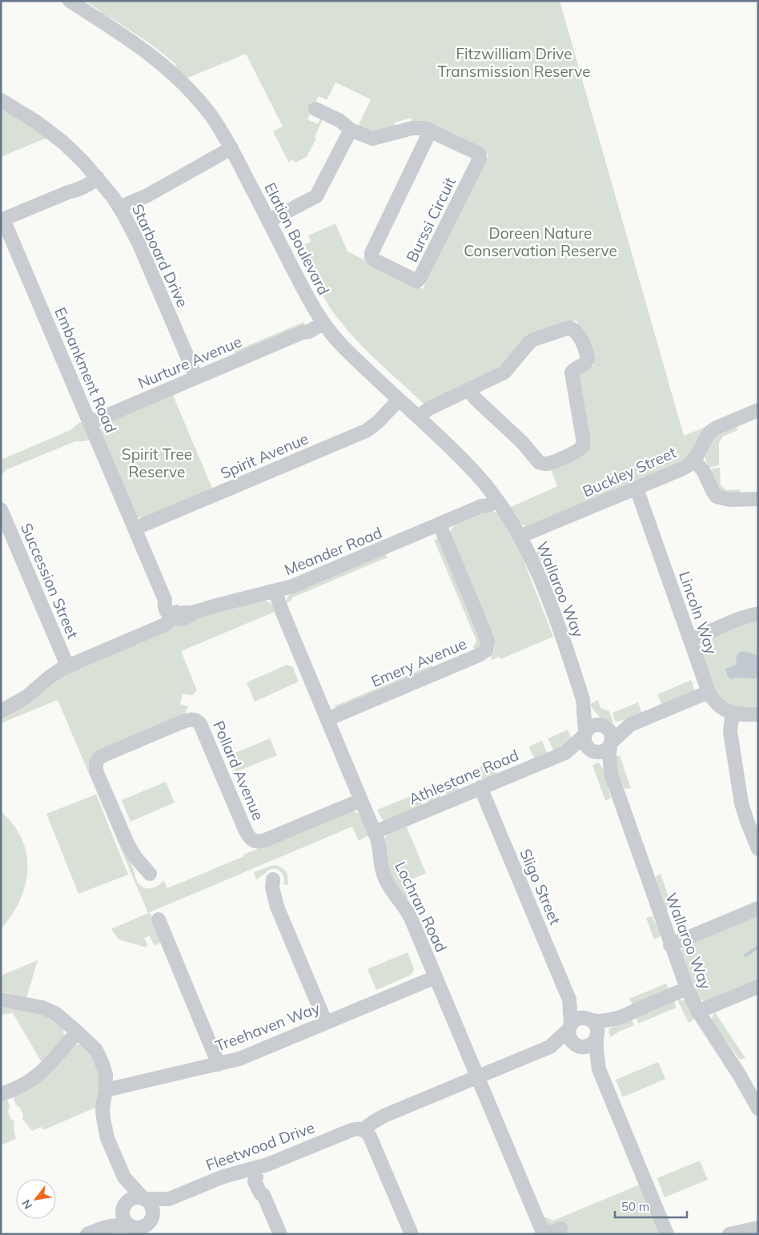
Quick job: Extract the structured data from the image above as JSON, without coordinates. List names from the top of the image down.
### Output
{
  "streets": {
    "street": [
      "Burssi Circuit",
      "Elation Boulevard",
      "Starboard Drive",
      "Nurture Avenue",
      "Embankment Road",
      "Spirit Avenue",
      "Buckley Street",
      "Meander Road",
      "Succession Street",
      "Wallaroo Way",
      "Lincoln Way",
      "Emery Avenue",
      "Pollard Avenue",
      "Athlestane Road",
      "Sligo Street",
      "Lochran Road",
      "Treehaven Way",
      "Fleetwood Drive"
    ]
  },
  "crossings": [
    ["Elation Boulevard", "Nurture Avenue"],
    ["Elation Boulevard", "Spirit Avenue"],
    ["Elation Boulevard", "Meander Road"],
    ["Elation Boulevard", "Wallaroo Way"],
    ["Starboard Drive", "Nurture Avenue"],
    ["Nurture Avenue", "Embankment Road"],
    ["Embankment Road", "Spirit Avenue"],
    ["Embankment Road", "Meander Road"],
    ["Buckley Street", "Wallaroo Way"],
    ["Buckley Street", "Lincoln Way"],
    ["Meander Road", "Wallaroo Way"],
    ["Meander Road", "Emery Avenue"],
    ["Meander Road", "Lochran Road"],
    ["Wallaroo Way", "Athlestane Road"],
    ["Emery Avenue", "Lochran Road"],
    ["Pollard Avenue", "Lochran Road"],
    ["Athlestane Road", "Sligo Street"],
    ["Athlestane Road", "Lochran Road"],
    ["Sligo Street", "Fleetwood Drive"],
    ["Lochran Road", "Treehaven Way"],
    ["Lochran Road", "Fleetwood Drive"]
  ],
  "parks": ["Fitzwilliam Drive Transmission Reserve", "Doreen Nature Conservation Reserve", "Spirit Tree Reserve"],
  "scale_bar": "50 m",
  "north": "bottom left"
}
